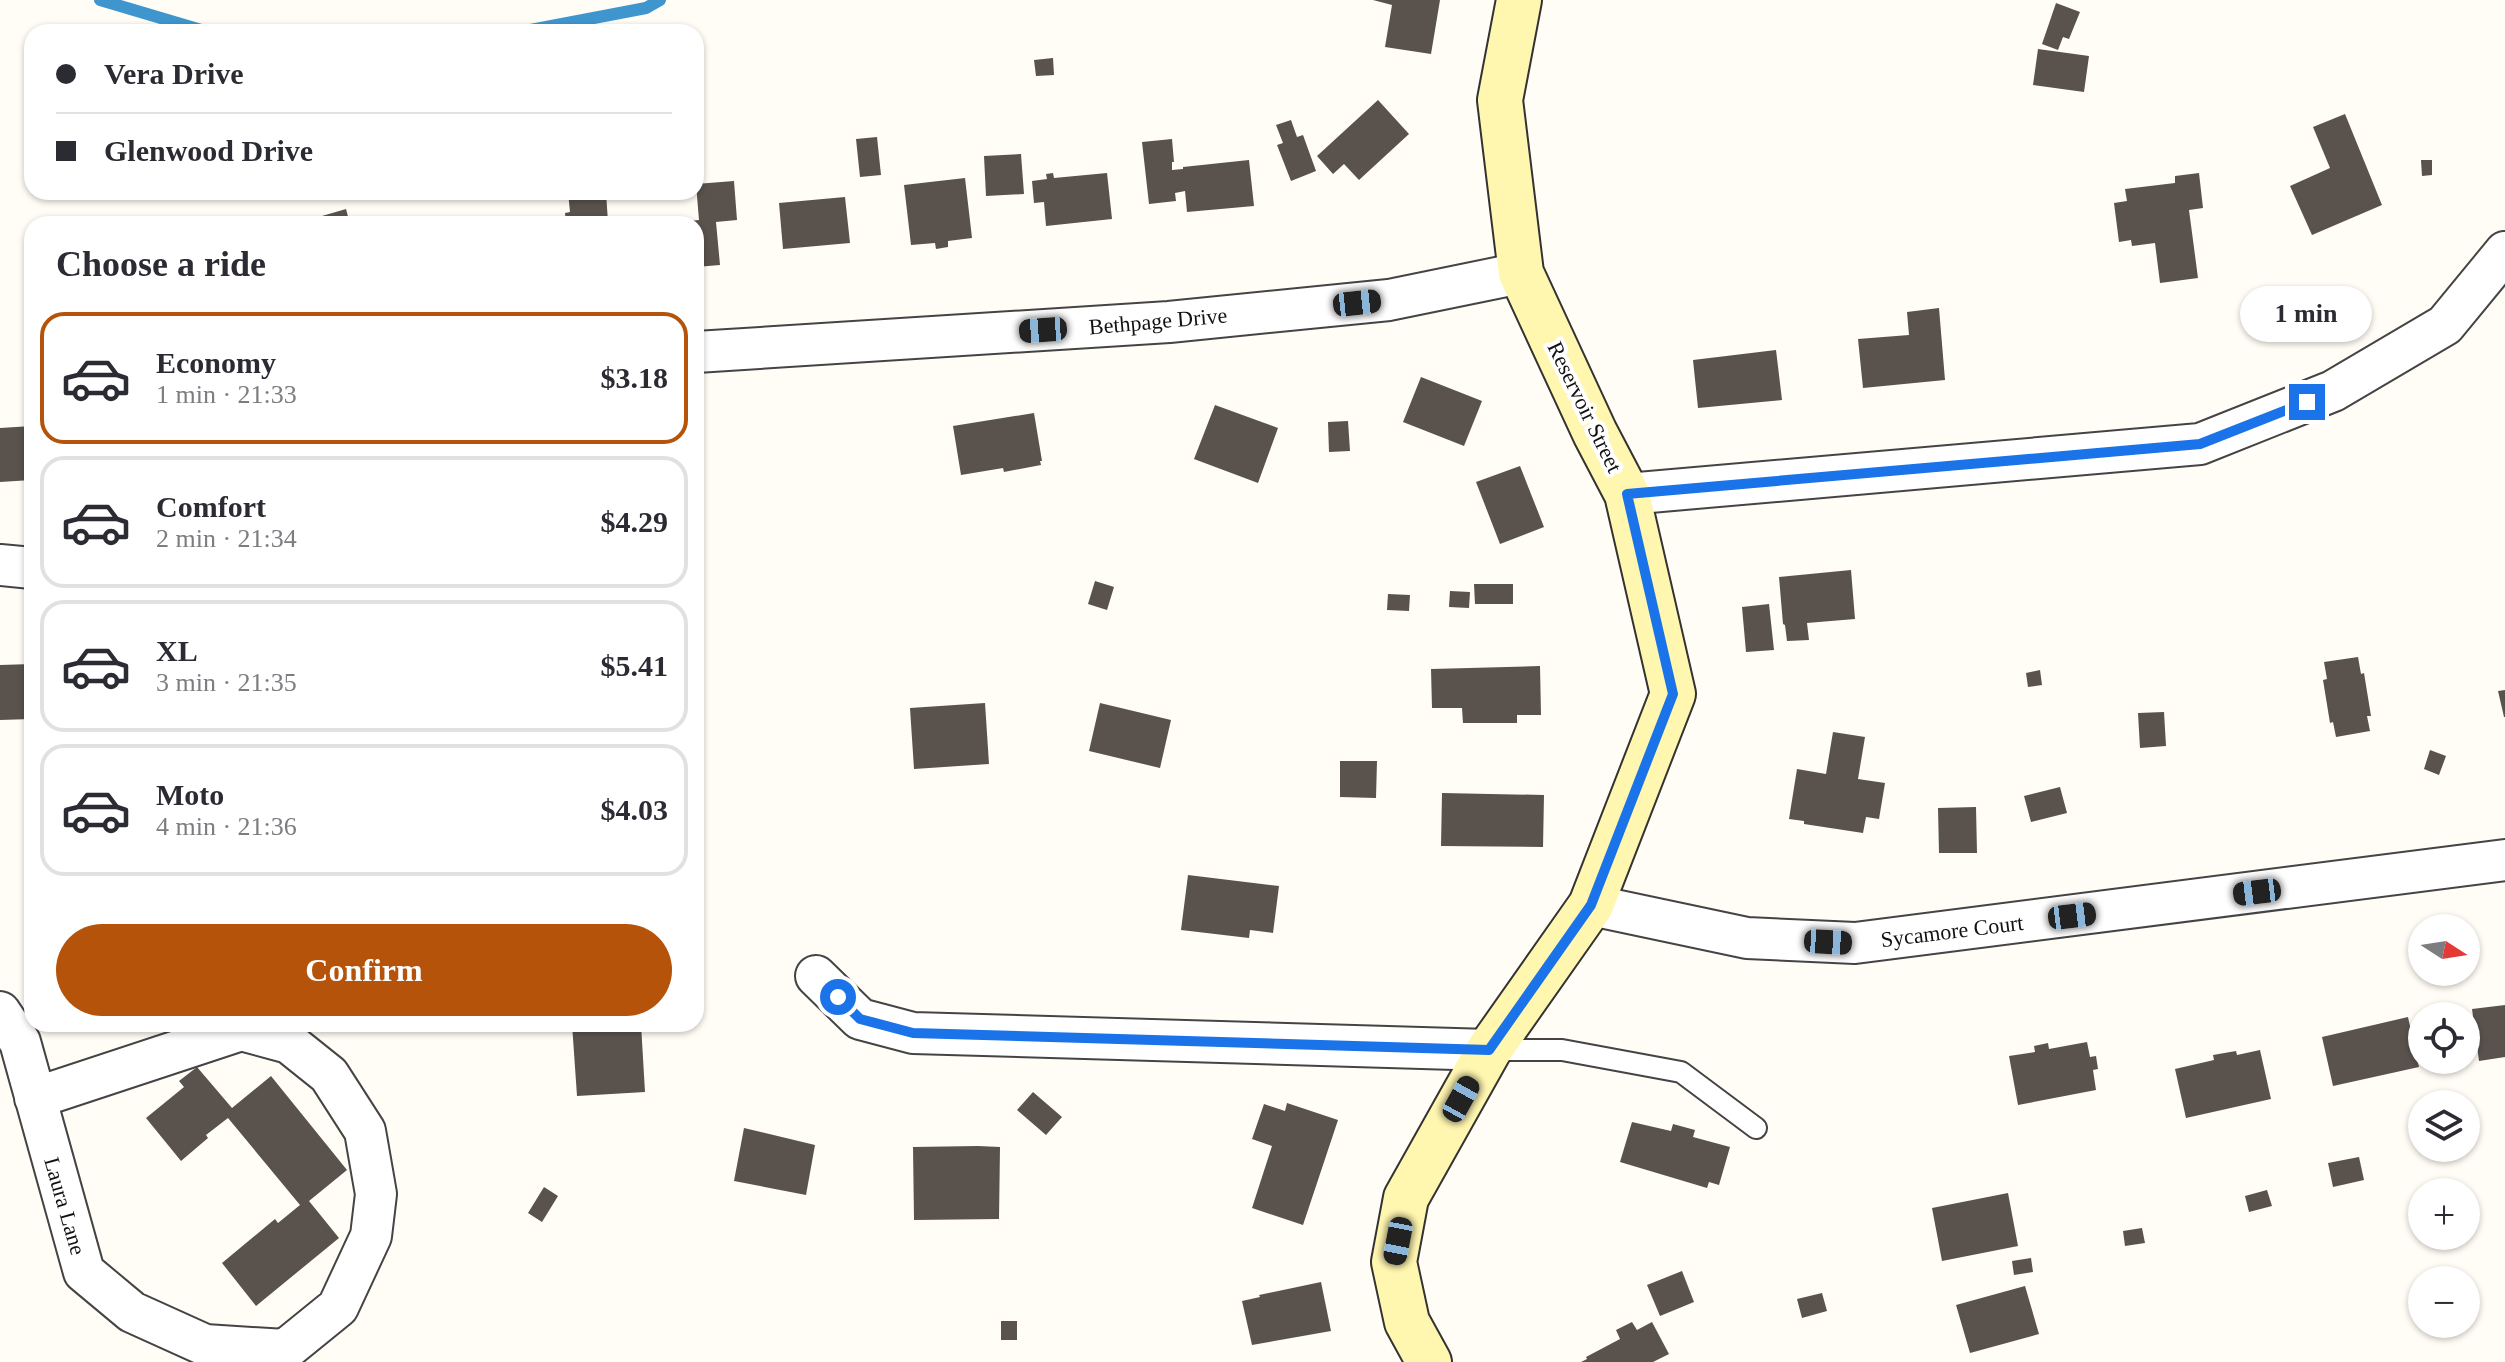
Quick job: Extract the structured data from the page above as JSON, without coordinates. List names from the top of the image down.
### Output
{
  "streets": {
    "street": [
      "Bethpage Drive",
      "Reservoir Street",
      "Sycamore Court",
      "Laura Lane"
    ]
  },
  "crossings": [
    ["Bethpage Drive", "Reservoir Street"],
    ["Reservoir Street", "Sycamore Court"]
  ],
  "north": "right",
  "page": {
    "banner": ["Vera Drive", "Glenwood Drive"],
    "heading": "Choose a ride",
    "bubble": "1 min",
    "list": [
      {
        "name": "Economy",
        "note": "1 min · 21:33",
        "value": "$3.18"
      },
      {
        "name": "Comfort",
        "note": "2 min · 21:34",
        "value": "$4.29"
      },
      {
        "name": "XL",
        "note": "3 min · 21:35",
        "value": "$5.41"
      },
      {
        "name": "Moto",
        "note": "4 min · 21:36",
        "value": "$4.03"
      }
    ],
    "buttons": "Confirm",
    "map_buttons": ["+", "−"]
  }
}
